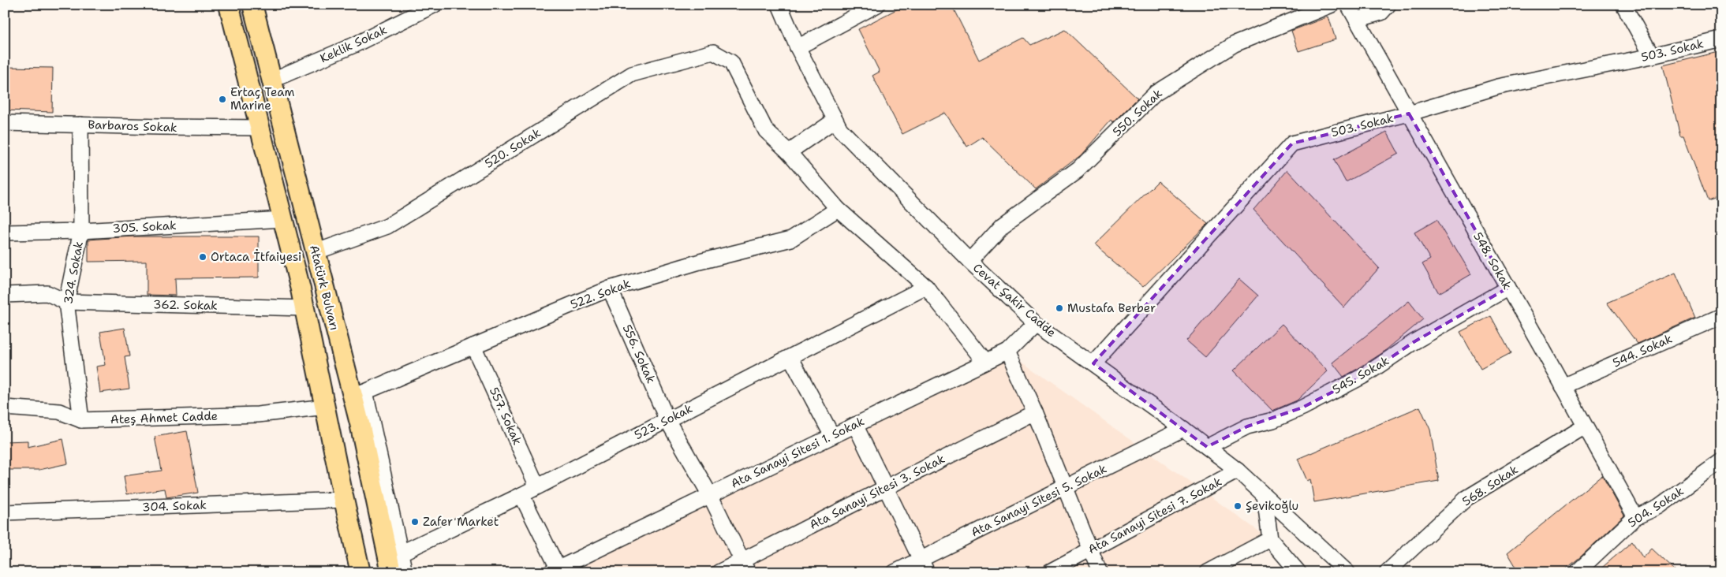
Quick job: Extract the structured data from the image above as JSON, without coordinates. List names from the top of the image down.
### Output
{
  "streets": {
    "main road": ["Atatürk Bulvarı"],
    "street": [
      "Keklik Sokak",
      "503. Sokak",
      "550. Sokak",
      "Barbaros Sokak",
      "520. Sokak",
      "305. Sokak",
      "548. Sokak",
      "324. Sokak",
      "522. Sokak",
      "Cevat Şakir Cadde",
      "362. Sokak",
      "544. Sokak",
      "556. Sokak",
      "545. Sokak",
      "557. Sokak",
      "Ateş Ahmet Cadde",
      "523. Sokak",
      "Ata Sanayi Sitesi 1. Sokak",
      "568. Sokak",
      "Ata Sanayi Sitesi 3. Sokak",
      "Ata Sanayi Sitesi 5. Sokak",
      "304. Sokak",
      "504. Sokak",
      "Ata Sanayi Sitesi 7. Sokak"
    ]
  },
  "crossings": [
    ["Keklik Sokak", "Atatürk Bulvarı"],
    ["503. Sokak", "548. Sokak"],
    ["503. Sokak", "Cevat Şakir Cadde"],
    ["550. Sokak", "Cevat Şakir Cadde"],
    ["Barbaros Sokak", "324. Sokak"],
    ["Barbaros Sokak", "Atatürk Bulvarı"],
    ["520. Sokak", "Atatürk Bulvarı"],
    ["305. Sokak", "324. Sokak"],
    ["305. Sokak", "Atatürk Bulvarı"],
    ["548. Sokak", "544. Sokak"],
    ["548. Sokak", "545. Sokak"],
    ["548. Sokak", "568. Sokak"],
    ["548. Sokak", "504. Sokak"],
    ["324. Sokak", "362. Sokak"],
    ["324. Sokak", "Ateş Ahmet Cadde"],
    ["Atatürk Bulvarı", "522. Sokak"],
    ["Atatürk Bulvarı", "362. Sokak"],
    ["Atatürk Bulvarı", "Ateş Ahmet Cadde"],
    ["Atatürk Bulvarı", "523. Sokak"],
    ["Atatürk Bulvarı", "304. Sokak"],
    ["522. Sokak", "556. Sokak"],
    ["522. Sokak", "557. Sokak"],
    ["Cevat Şakir Cadde", "545. Sokak"],
    ["Cevat Şakir Cadde", "Ata Sanayi Sitesi 1. Sokak"],
    ["Cevat Şakir Cadde", "Ata Sanayi Sitesi 5. Sokak"],
    ["Cevat Şakir Cadde", "Ata Sanayi Sitesi 7. Sokak"],
    ["556. Sokak", "523. Sokak"],
    ["556. Sokak", "Ata Sanayi Sitesi 1. Sokak"],
    ["556. Sokak", "Ata Sanayi Sitesi 3. Sokak"],
    ["557. Sokak", "523. Sokak"]
  ],
  "places": [
    "Ertaç Team Marine",
    "Ortaca İtfaiyesi",
    "Mustafa Berber",
    "Şevikoğlu",
    "Zafer Market"
  ]
}
